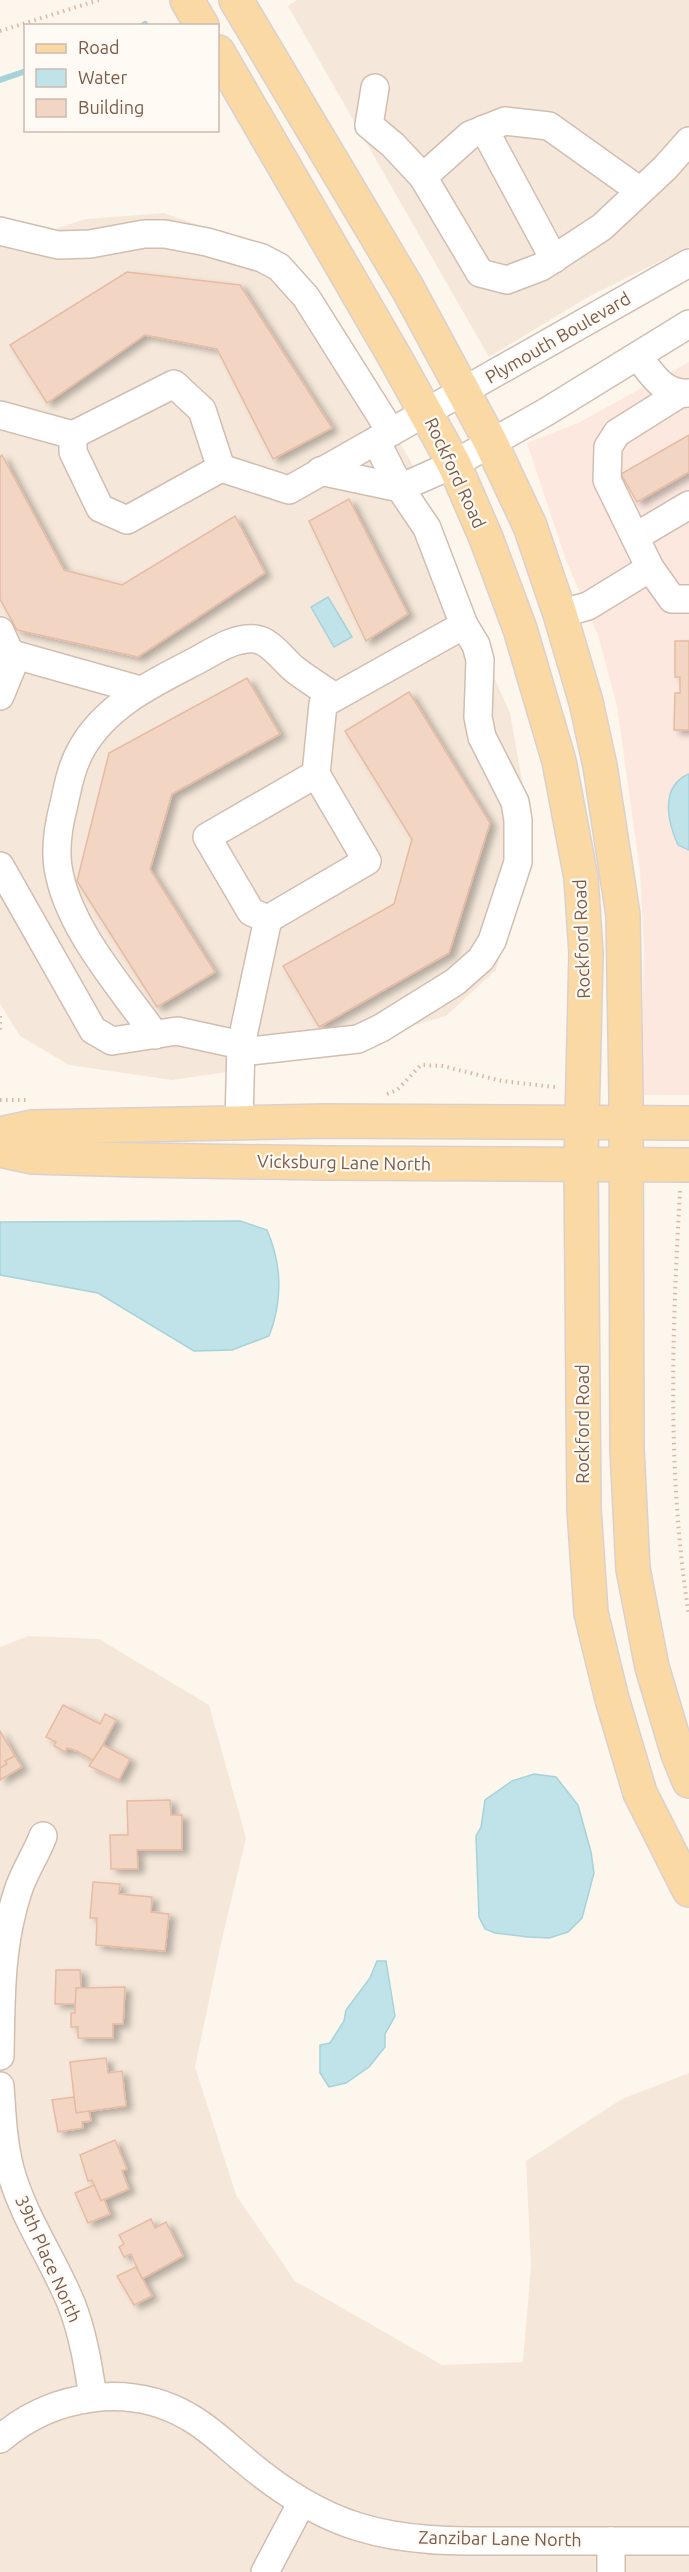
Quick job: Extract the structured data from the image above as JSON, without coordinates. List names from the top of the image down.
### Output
{
  "streets": {
    "main road": ["Rockford Road", "Vicksburg Lane North"],
    "street": ["Plymouth Boulevard", "39th Place North", "Zanzibar Lane North"]
  },
  "crossings": [
    ["Plymouth Boulevard", "Rockford Road"],
    ["Rockford Road", "Vicksburg Lane North"],
    ["39th Place North", "Zanzibar Lane North"]
  ],
  "legend": ["Road", "Water", "Building"]
}
